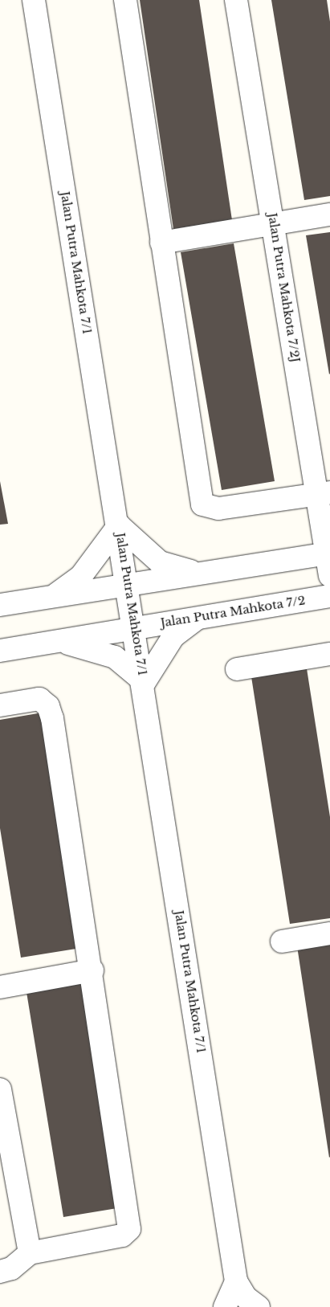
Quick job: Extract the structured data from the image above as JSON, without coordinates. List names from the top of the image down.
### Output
{
  "streets": {
    "street": ["Jalan Putra Mahkota 7/1", "Jalan Putra Mahkota 7/2J", "Jalan Putra Mahkota 7/2"]
  },
  "crossings": [
    ["Jalan Putra Mahkota 7/1", "Jalan Putra Mahkota 7/2"]
  ]
}
